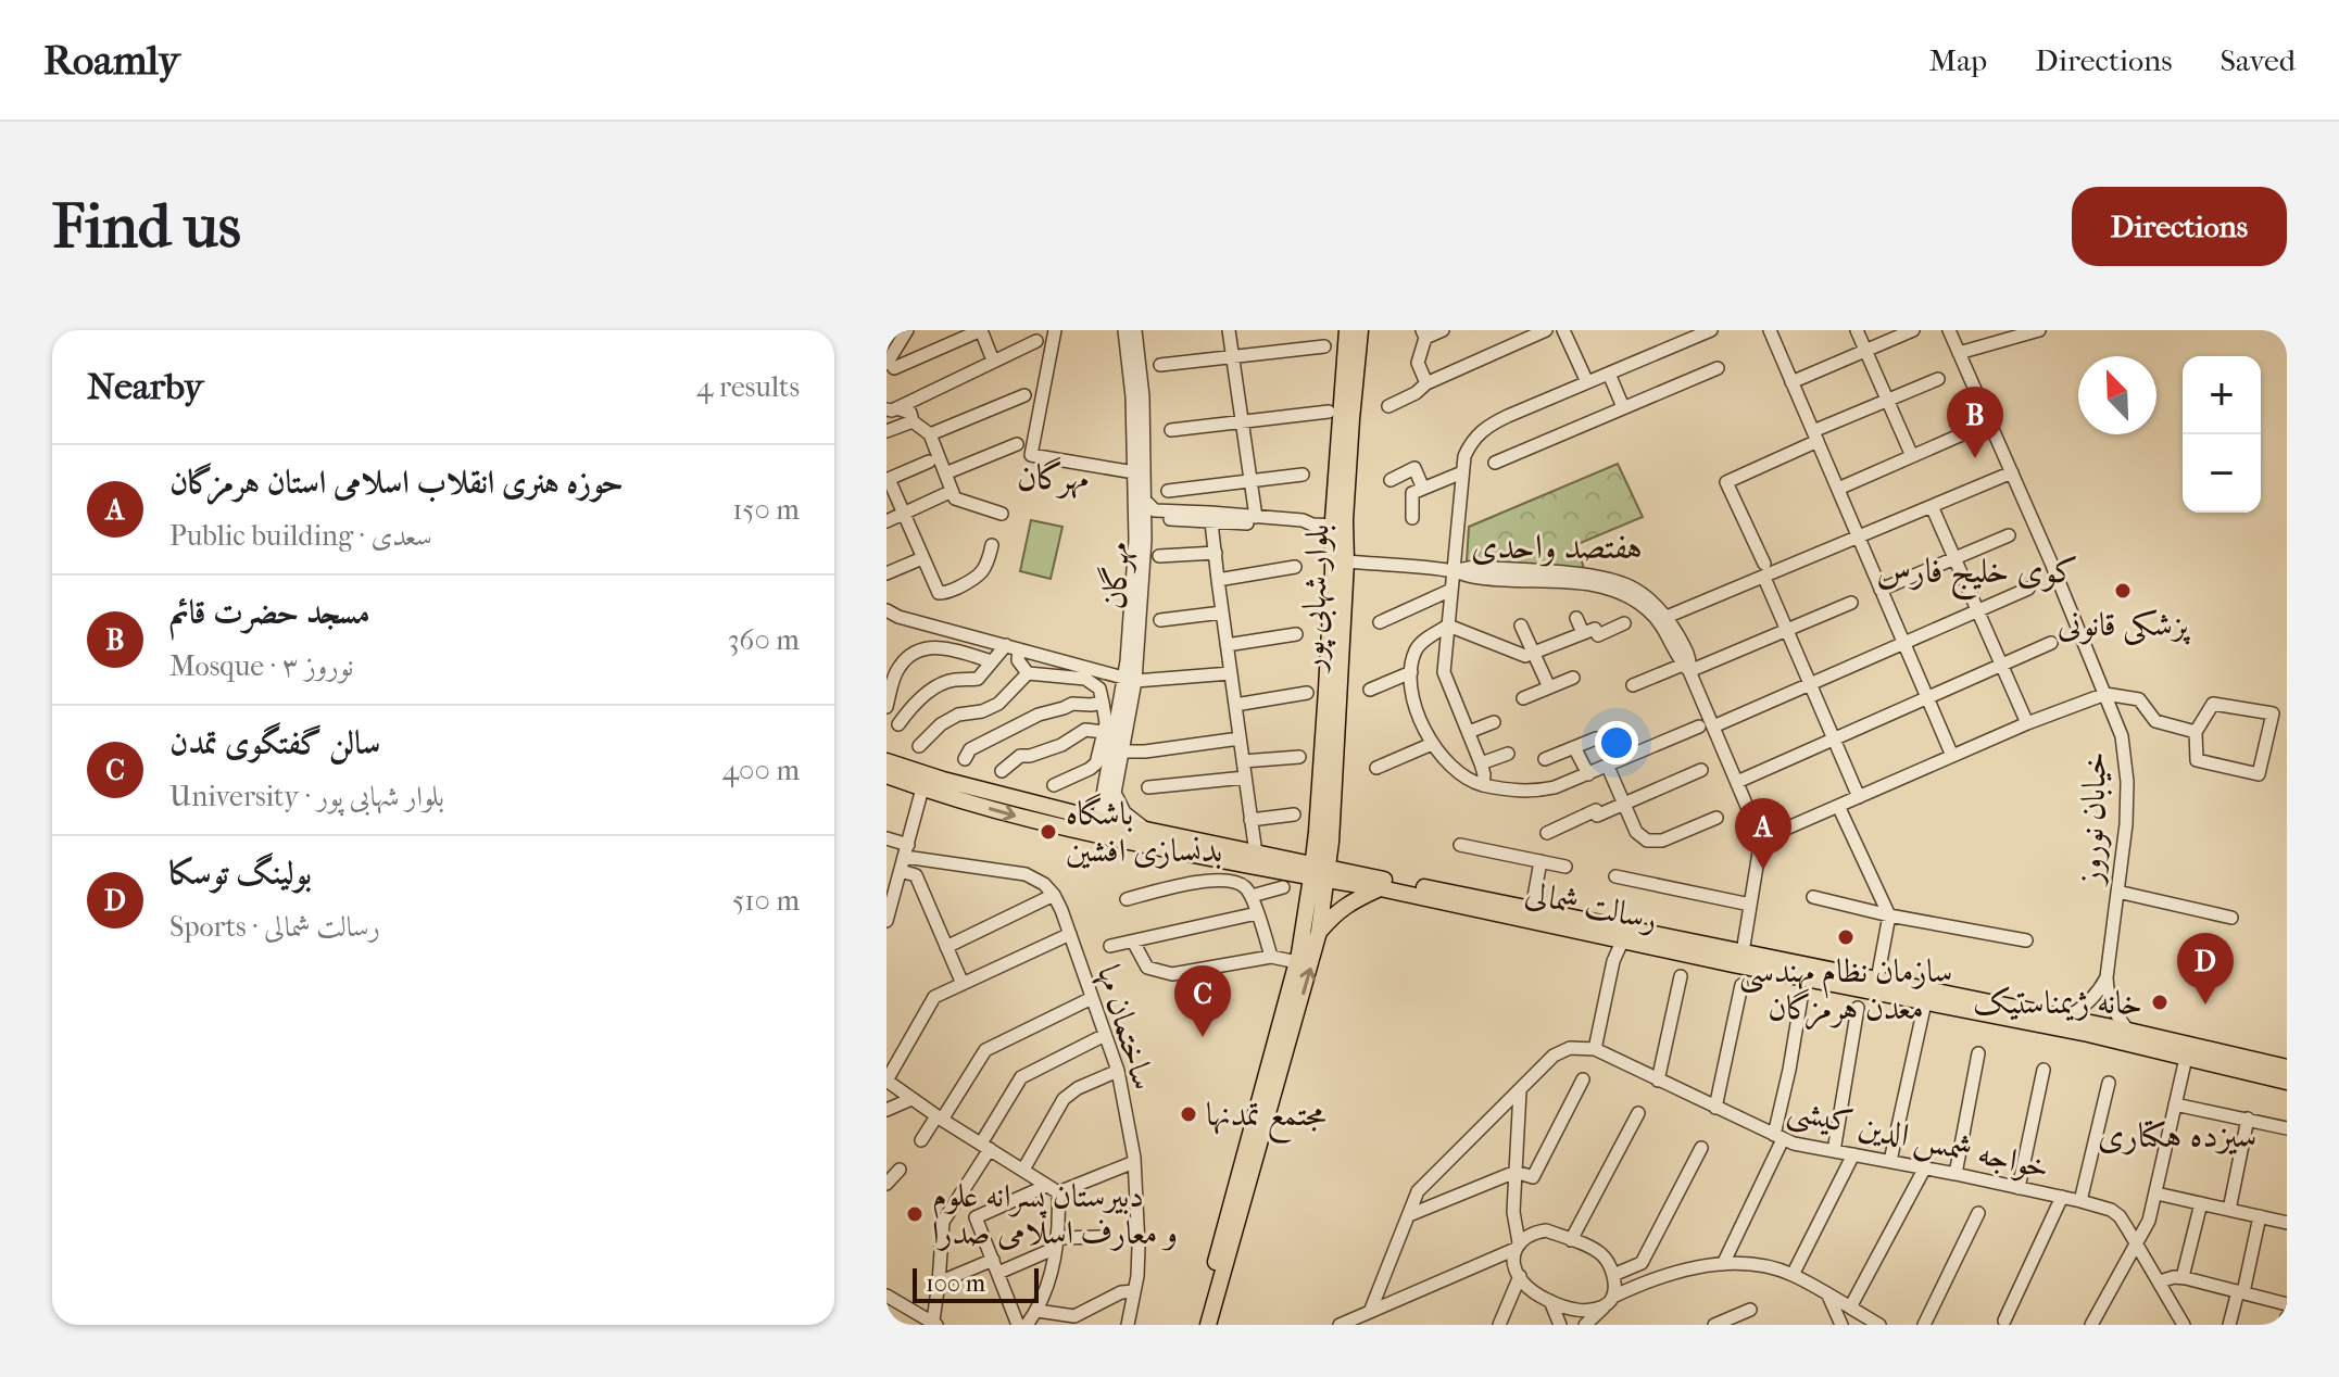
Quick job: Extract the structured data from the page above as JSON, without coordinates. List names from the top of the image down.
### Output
{
  "streets": {
    "main road": ["بلوار شهابی پور", "رسالت شمالی"],
    "street": [
      "مهرگان",
      "خیابان نوروز",
      "ساختمان مها",
      "خواجه شمس الدين كيشی"
    ]
  },
  "crossings": [
    ["مهرگان", "رسالت شمالی"],
    ["بلوار شهابی پور", "رسالت شمالی"],
    ["خیابان نوروز", "رسالت شمالی"]
  ],
  "districts": [
    "مهرگان",
    "هفتصد واحدی",
    "کوی خلیج فارس",
    "سیزده هکتاری"
  ],
  "places": [
    "پزشکی قانونی",
    "باشگاه بدنسازی افشین",
    "سازمان نظام مهندسی معدن هرمزگان",
    "خانه ژیمناستیک",
    "مجتمع تمدنها",
    "دبیرستان پسرانه علوم و معارف اسلامی صدرا"
  ],
  "scale_bar": "100 m",
  "north": "top left",
  "page": {
    "header": "Roamly",
    "nav": ["Map", "Directions", "Saved"],
    "buttons": "Directions",
    "title": "Find us",
    "heading": ["Nearby", "4 results"],
    "map_buttons": ["+", "−"],
    "pins": [
      "B",
      "A",
      "D",
      "C"
    ],
    "list": [
      {
        "mark": "A",
        "name": "حوزه هنری انقلاب اسلامی استان هرمزگان",
        "note": "Public building · سعدی",
        "value": "150 m"
      },
      {
        "mark": "B",
        "name": "مسجد حضرت قائم",
        "note": "Mosque · نوروز ۳",
        "value": "360 m"
      },
      {
        "mark": "C",
        "name": "سالن گفتگوی تمدن",
        "note": "University · بلوار شهابی پور",
        "value": "400 m"
      },
      {
        "mark": "D",
        "name": "بولینگ توسکا",
        "note": "Sports · رسالت شمالی",
        "value": "510 m"
      }
    ],
    "scale": "100 m"
  }
}
